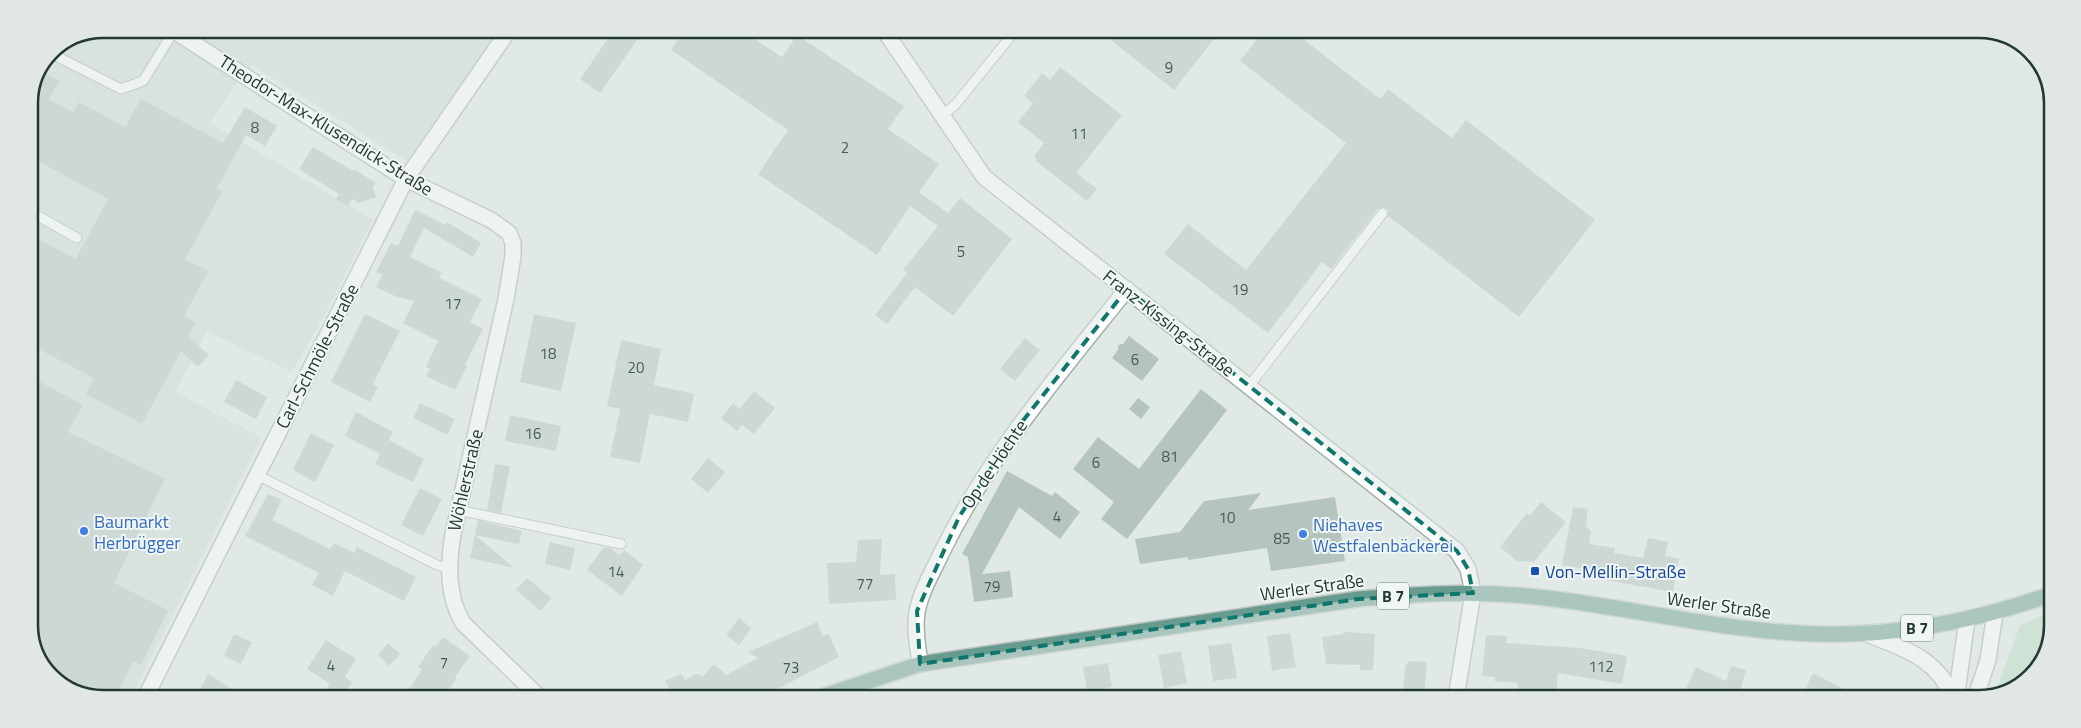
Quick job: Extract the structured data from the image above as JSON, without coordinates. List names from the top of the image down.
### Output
{
  "streets": {
    "main road": ["Werler Straße", "B 7"],
    "street": [
      "Theodor-Max-Klusendick-Straße",
      "Franz-Kissing-Straße",
      "Carl-Schmöle-Straße",
      "Op de Höchte",
      "Wöhlerstraße"
    ]
  },
  "crossings": [
    ["Theodor-Max-Klusendick-Straße", "Carl-Schmöle-Straße"],
    ["Theodor-Max-Klusendick-Straße", "Wöhlerstraße"],
    ["Franz-Kissing-Straße", "Op de Höchte"],
    ["Franz-Kissing-Straße", "Werler Straße"],
    ["Op de Höchte", "Werler Straße"]
  ],
  "places": {
    "other": ["Baumarkt Herbrügger", "Niehaves Westfalenbäckerei"],
    "transit": ["Von-Mellin-Straße"]
  },
  "house_numbers": [
    "9",
    "8",
    "11",
    "2",
    "5",
    "19",
    "17",
    "18",
    "6",
    "20",
    "16",
    "81",
    "6",
    "4",
    "10",
    "85",
    "14",
    "77",
    "79",
    "7",
    "4",
    "112",
    "73"
  ]
}
